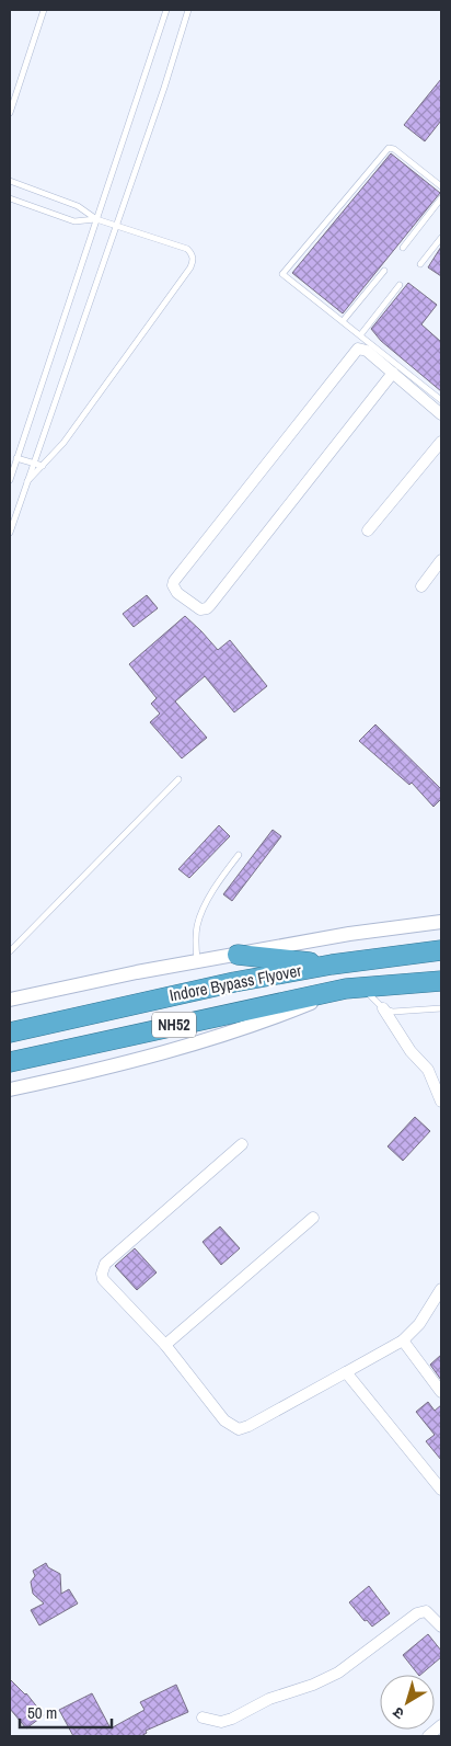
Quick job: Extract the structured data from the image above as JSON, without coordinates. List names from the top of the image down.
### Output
{
  "streets": {
    "highway": ["Indore Bypass Flyover", "NH52"]
  },
  "crossings": [
    ["Indore Bypass Flyover", "NH52"]
  ],
  "scale_bar": "50 m",
  "north": "bottom left"
}
